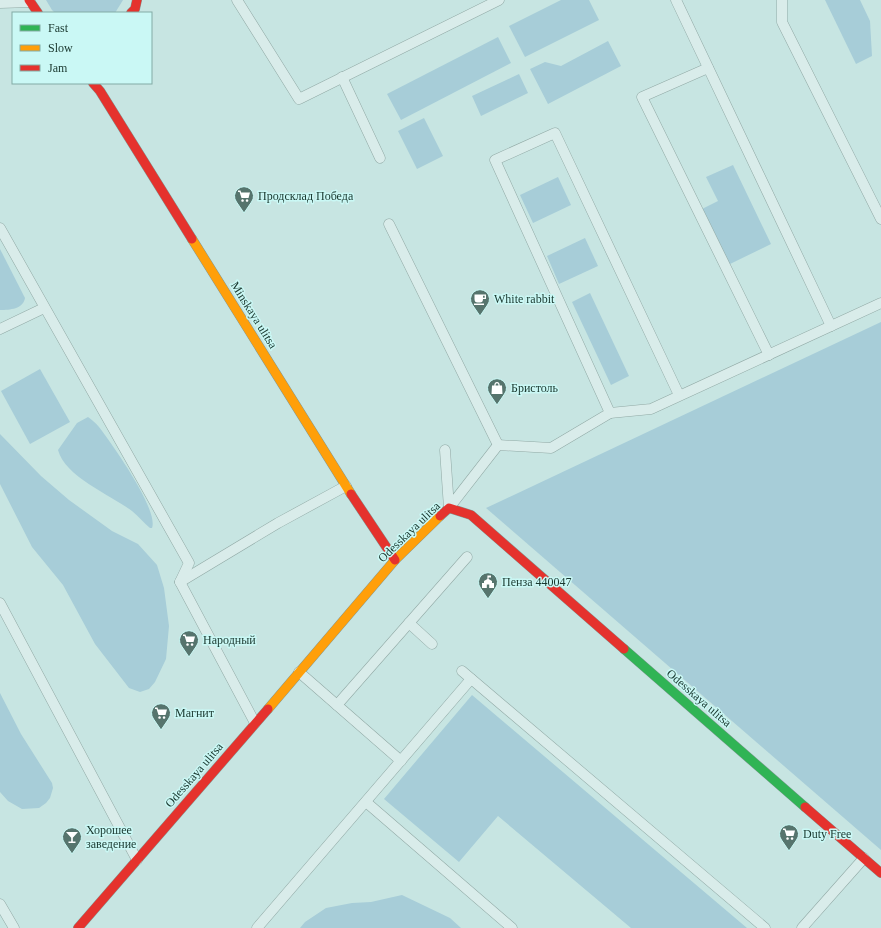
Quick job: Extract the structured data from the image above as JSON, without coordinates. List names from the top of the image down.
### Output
{
  "streets": {
    "street": ["Minskaya ulitsa", "Odesskaya ulitsa"]
  },
  "crossings": [
    ["Minskaya ulitsa", "Odesskaya ulitsa"]
  ],
  "places": {
    "supermarket": [
      "Продсклад Победа",
      "Народный",
      "Магнит",
      "Duty Free"
    ],
    "cafe": ["White rabbit"],
    "shop": ["Бристоль"],
    "public building": ["Пенза 440047"],
    "bar": ["Хорошее заведение"]
  },
  "legend": ["Fast", "Slow", "Jam"]
}
